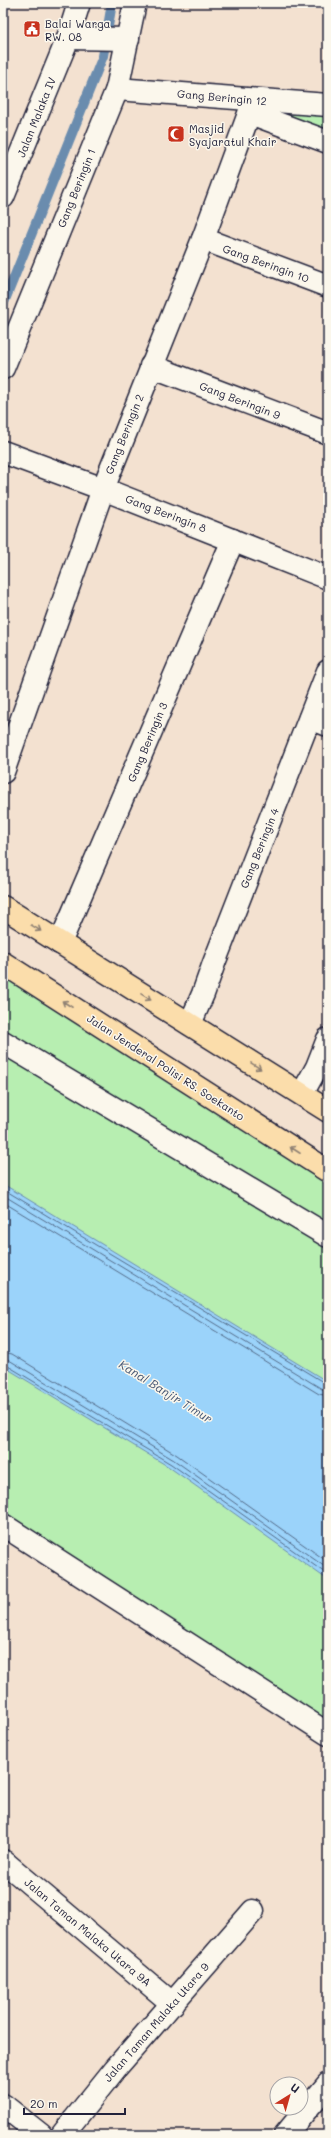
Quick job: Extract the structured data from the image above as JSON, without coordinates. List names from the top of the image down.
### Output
{
  "streets": {
    "main road": ["Jalan Jenderal Polisi RS. Soekanto"],
    "street": [
      "Gang Beringin 12",
      "Jalan Malaka IV",
      "Gang Beringin 1",
      "Gang Beringin 10",
      "Gang Beringin 9",
      "Gang Beringin 2",
      "Gang Beringin 8",
      "Gang Beringin 3",
      "Gang Beringin 4",
      "Jalan Taman Malaka Utara 9A",
      "Jalan Taman Malaka Utara 9"
    ]
  },
  "crossings": [
    ["Gang Beringin 12", "Gang Beringin 1"],
    ["Gang Beringin 12", "Gang Beringin 2"],
    ["Gang Beringin 10", "Gang Beringin 2"],
    ["Gang Beringin 9", "Gang Beringin 2"],
    ["Gang Beringin 2", "Gang Beringin 8"],
    ["Gang Beringin 8", "Gang Beringin 3"],
    ["Jalan Taman Malaka Utara 9A", "Jalan Taman Malaka Utara 9"]
  ],
  "water": ["Kanal Banjir Timur"],
  "places": {
    "public building": ["Balai Warga RW. 08"],
    "mosque": ["Masjid Syajaratul Khair"]
  },
  "scale_bar": "20 m",
  "north": "top right"
}
